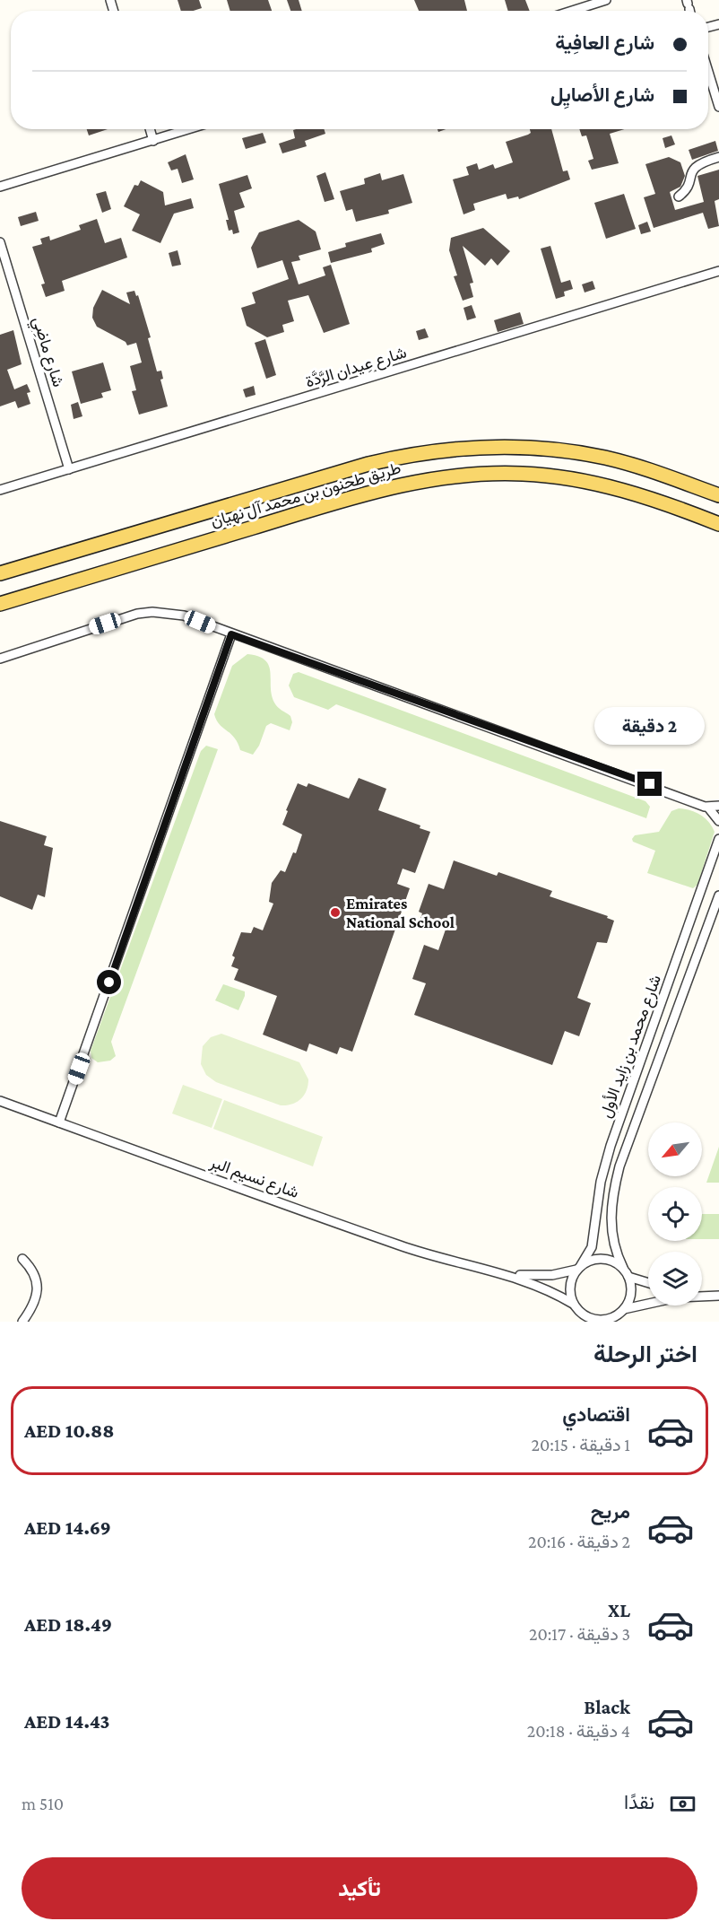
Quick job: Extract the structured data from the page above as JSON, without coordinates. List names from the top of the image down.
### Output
{
  "streets": {
    "main road": ["طريق طحنون بن محمد آل نهيان"],
    "street": [
      "شارع ماضِي",
      "شارع عِيدان الرَّدَّة",
      "شارع محمد بن زايد الأول",
      "شارع نسيم البر"
    ]
  },
  "crossings": [
    ["شارع ماضِي", "شارع عِيدان الرَّدَّة"],
    ["شارع محمد بن زايد الأول", "شارع نسيم البر"]
  ],
  "places": ["Emirates National School"],
  "north": "bottom left",
  "page": {
    "banner": ["شارع العافِية", "شارع الأصايِل"],
    "bubble": "2 دقيقة",
    "heading": "اختر الرحلة",
    "list": [
      {
        "name": "اقتصادي",
        "note": "1 دقيقة · 20:15",
        "value": "AED 10.88"
      },
      {
        "name": "مريح",
        "note": "2 دقيقة · 20:16",
        "value": "AED 14.69"
      },
      {
        "name": "XL",
        "note": "3 دقيقة · 20:17",
        "value": "AED 18.49"
      },
      {
        "name": "Black",
        "note": "4 دقيقة · 20:18",
        "value": "AED 14.43"
      }
    ],
    "pay": ["نقدًا", "510 m"],
    "buttons": "تأكيد"
  }
}
